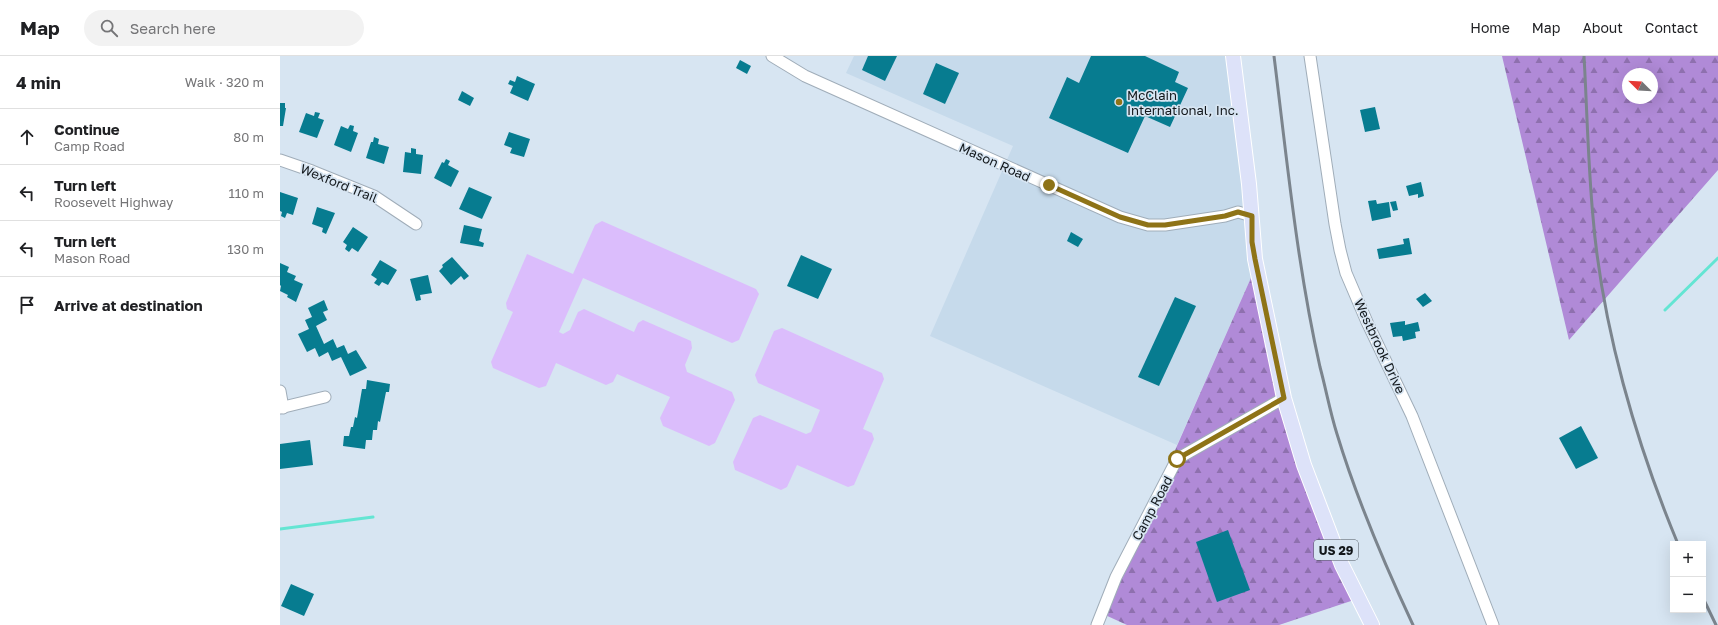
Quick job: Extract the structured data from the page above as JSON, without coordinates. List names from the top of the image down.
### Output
{
  "streets": {
    "main road": ["US 29"],
    "street": [
      "Mason Road",
      "Wexford Trail",
      "Westbrook Drive",
      "Camp Road"
    ]
  },
  "crossings": [
    ["Mason Road", "US 29"],
    ["Camp Road", "US 29"]
  ],
  "places": ["McClain International, Inc."],
  "north": "top left",
  "page": {
    "header": "Map",
    "search": "Search here",
    "nav": [
      "Home",
      "Map",
      "About",
      "Contact"
    ],
    "heading": ["4 min", "Walk · 320 m"],
    "list": [
      ["Continue", "Camp Road", "80 m"],
      ["Turn left", "Roosevelt Highway", "110 m"],
      ["Turn left", "Mason Road", "130 m"],
      "Arrive at destination"
    ],
    "map_buttons": ["+", "−"]
  }
}
